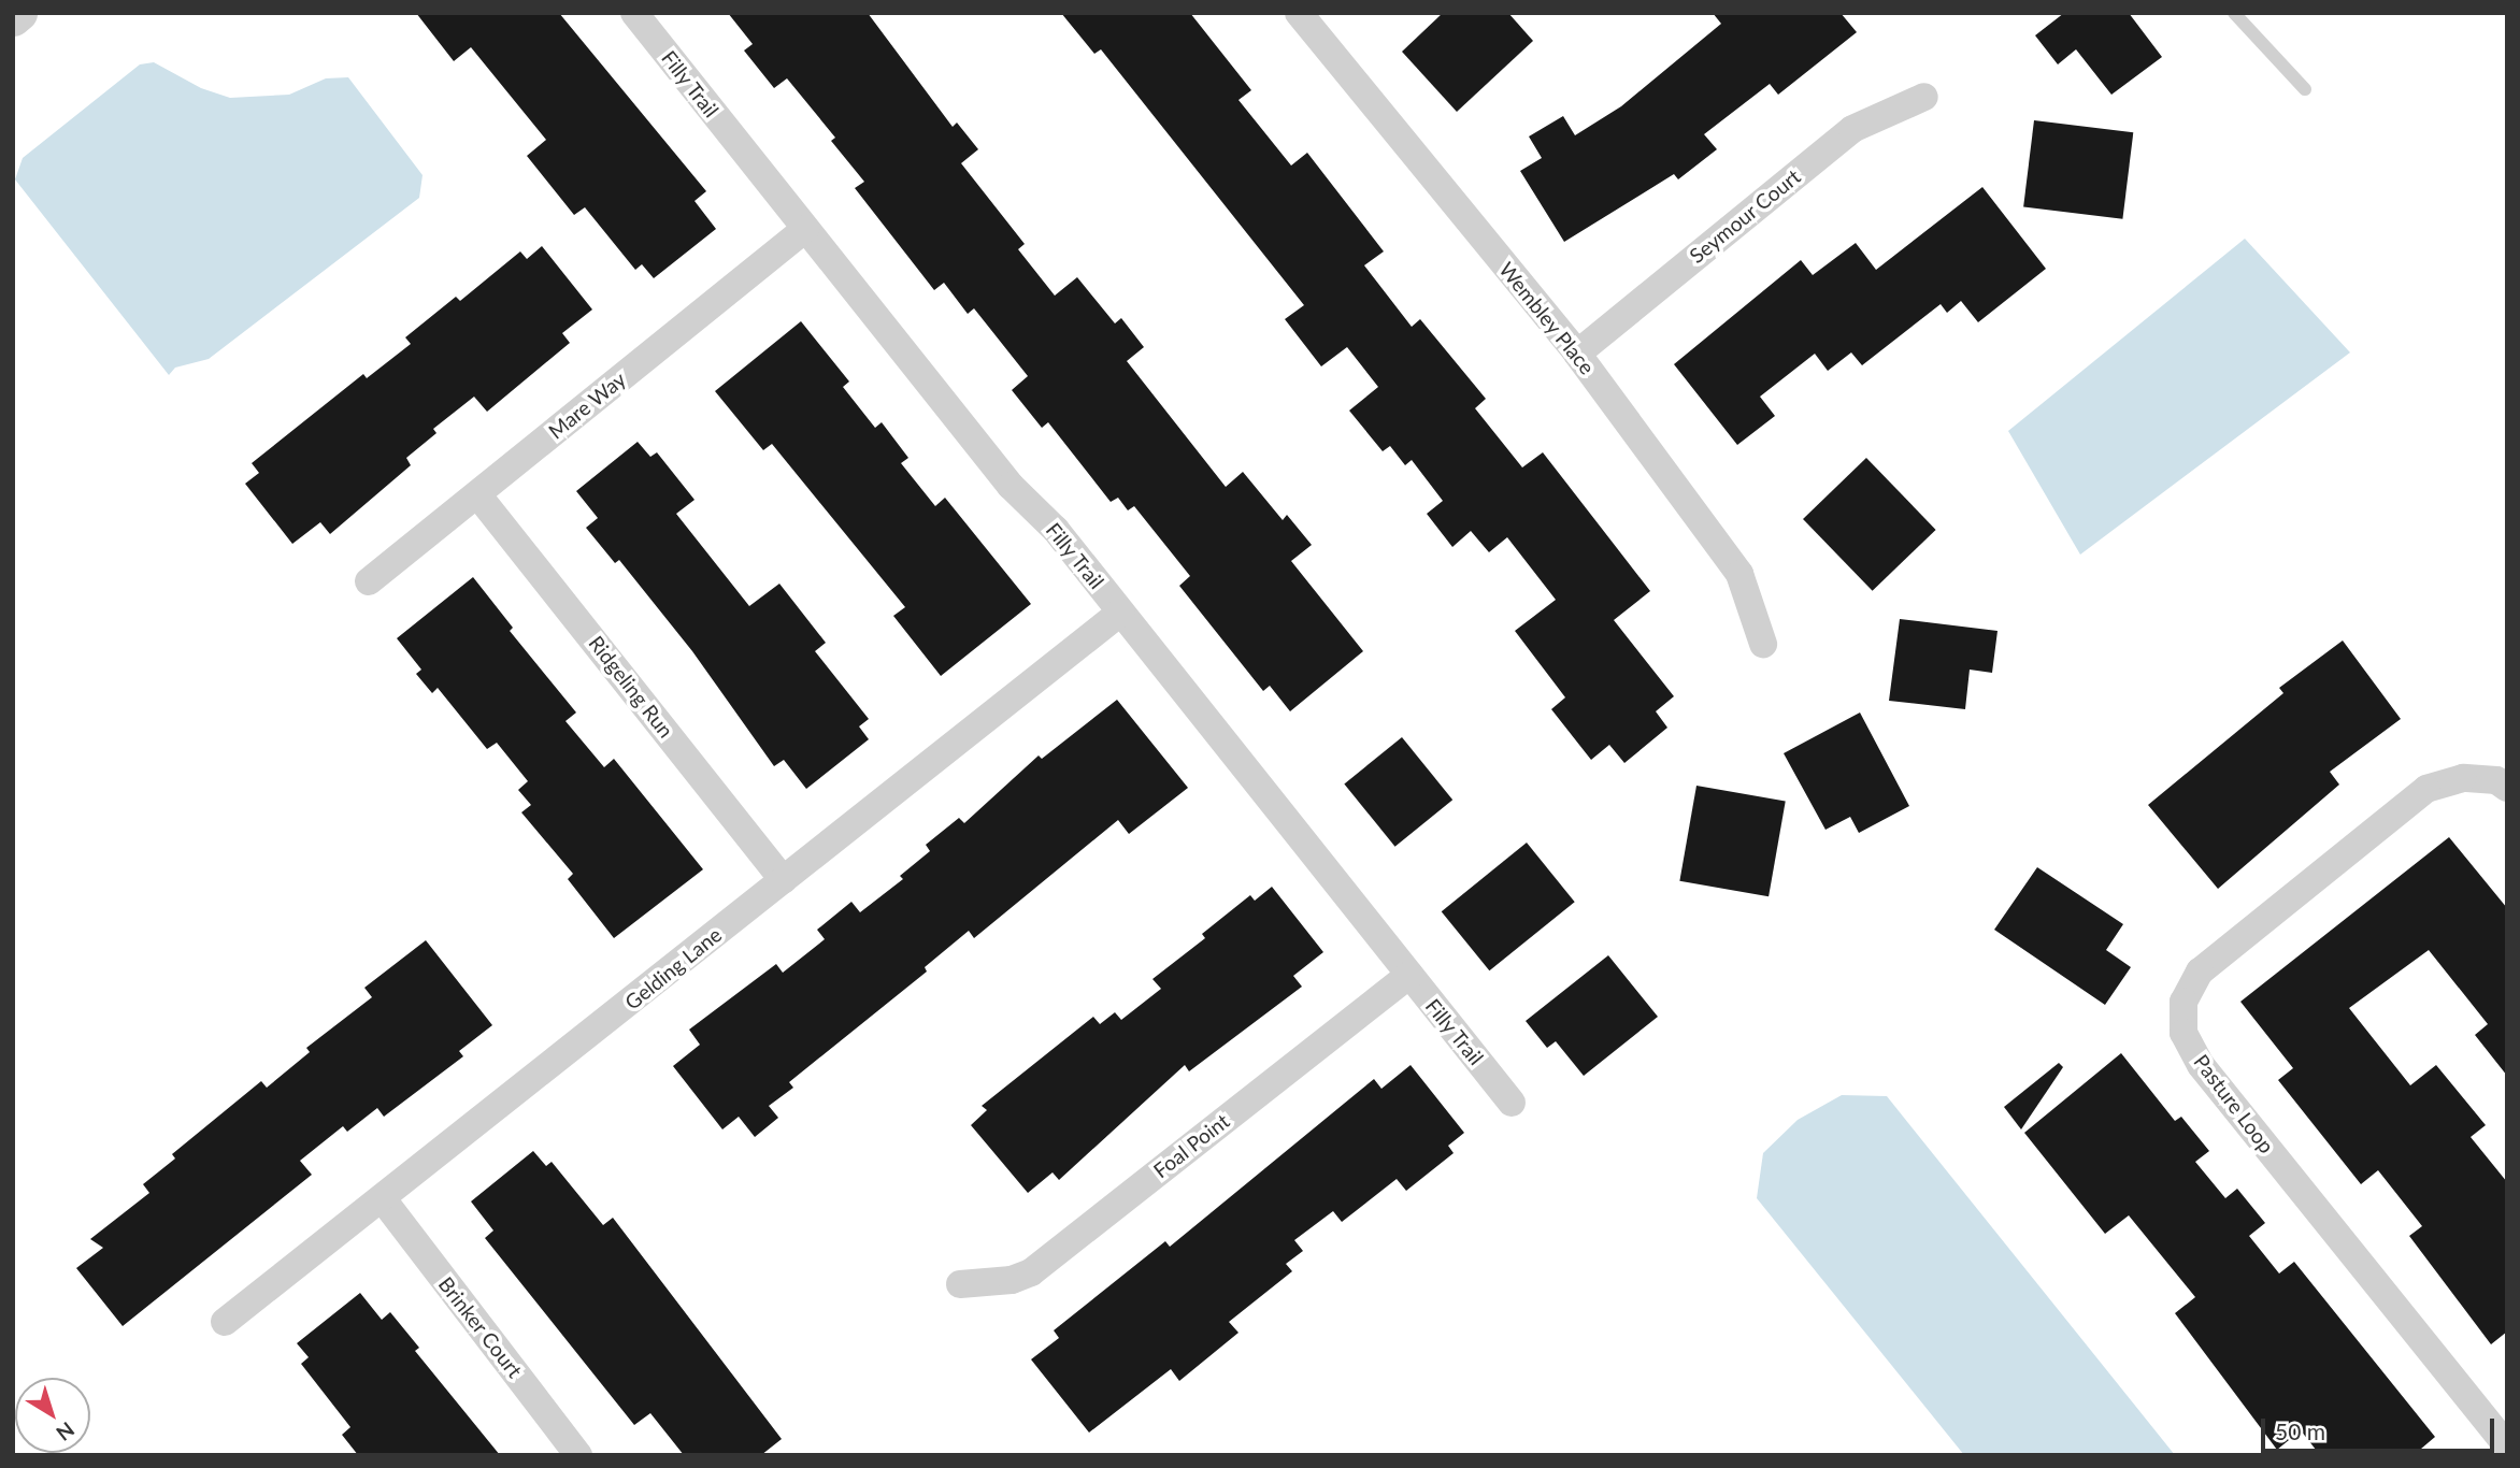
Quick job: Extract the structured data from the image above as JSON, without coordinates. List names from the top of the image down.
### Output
{
  "streets": {
    "street": [
      "Filly Trail",
      "Seymour Court",
      "Wembley Place",
      "Mare Way",
      "Ridgeling Run",
      "Gelding Lane",
      "Pasture Loop",
      "Foal Point",
      "Brinker Court"
    ]
  },
  "crossings": [
    ["Filly Trail", "Mare Way"],
    ["Filly Trail", "Gelding Lane"],
    ["Filly Trail", "Foal Point"],
    ["Seymour Court", "Wembley Place"],
    ["Mare Way", "Ridgeling Run"],
    ["Ridgeling Run", "Gelding Lane"],
    ["Gelding Lane", "Brinker Court"]
  ],
  "scale_bar": "50 m",
  "north": "bottom right"
}
